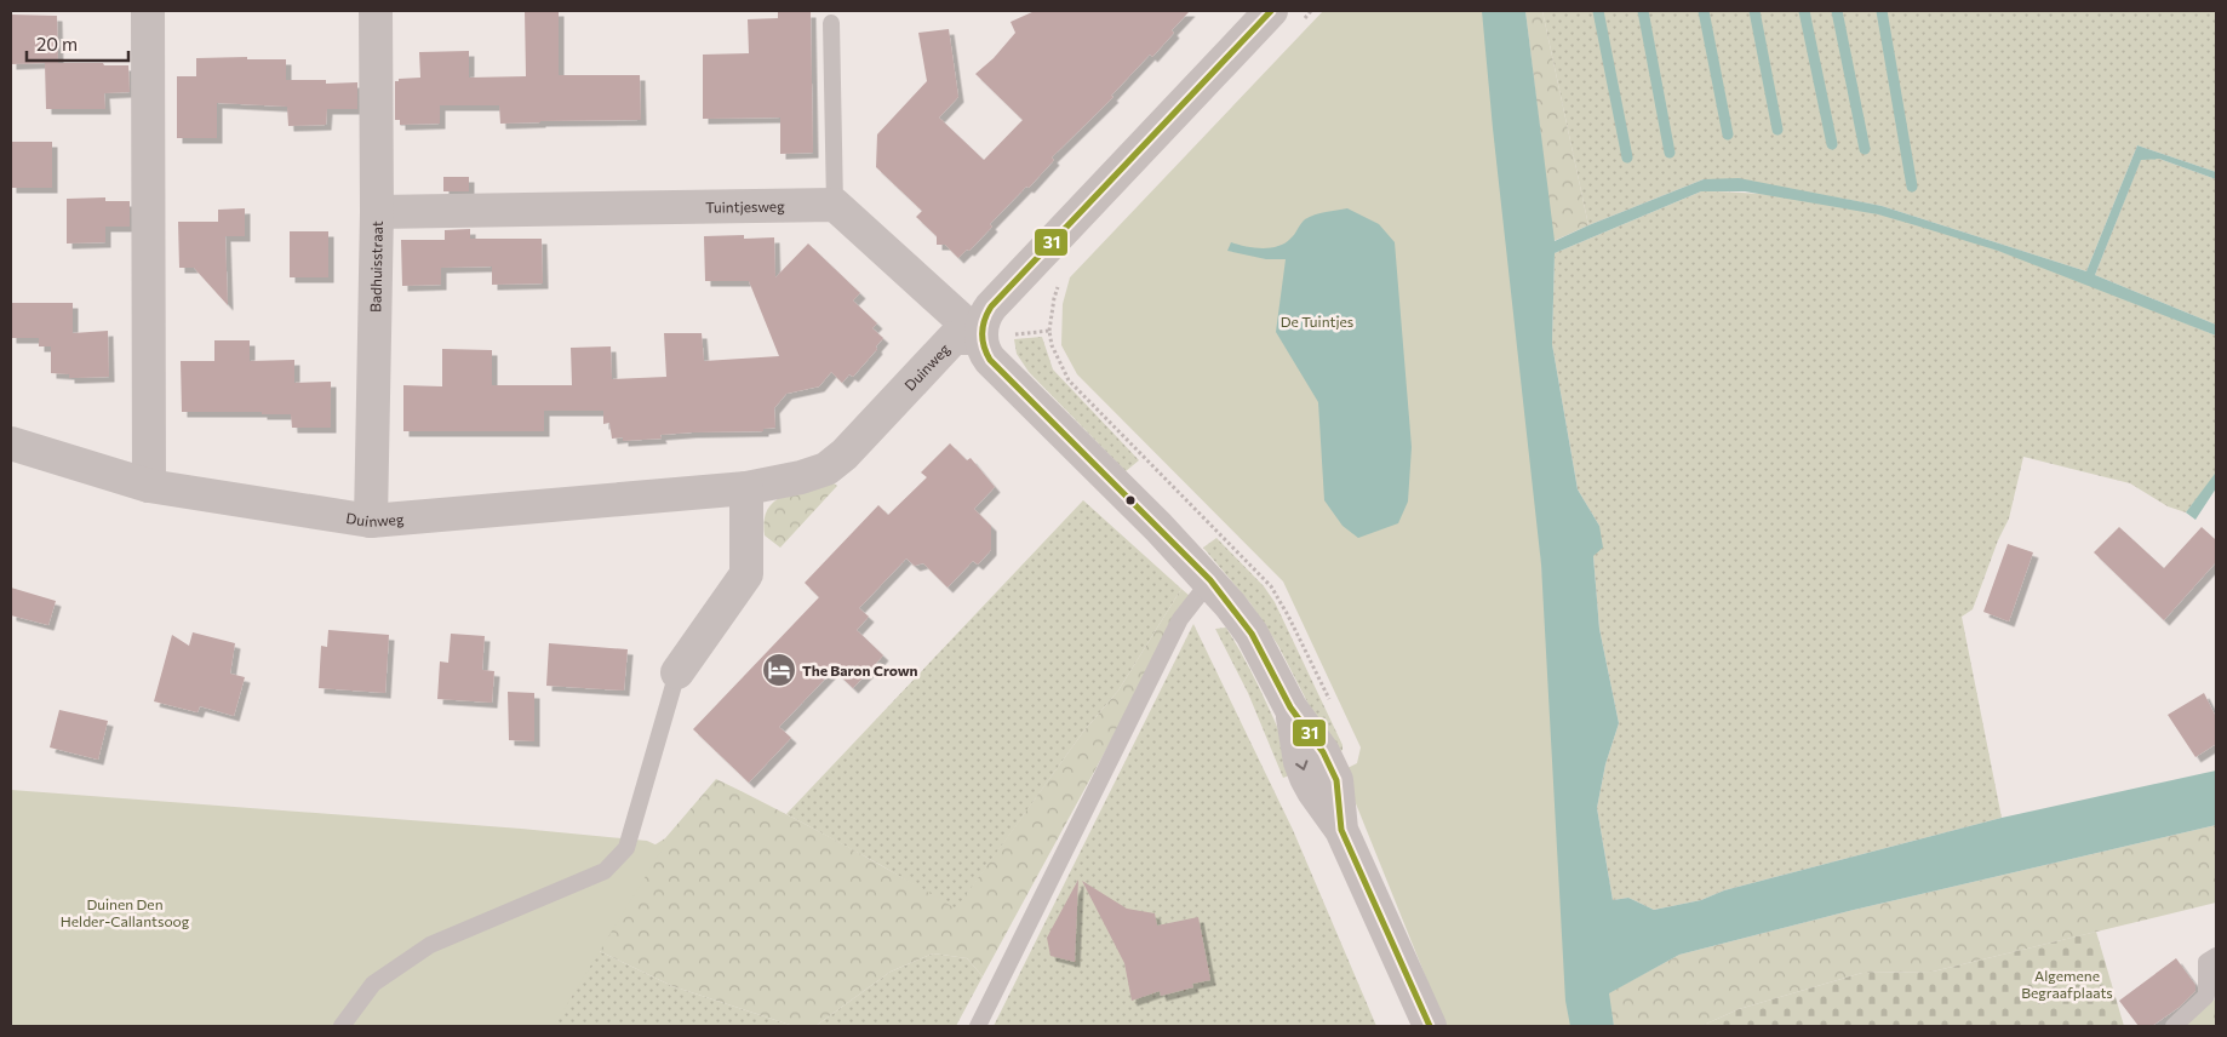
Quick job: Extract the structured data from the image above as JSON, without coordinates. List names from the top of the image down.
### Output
{
  "streets": {
    "street": ["Tuintjesweg", "Badhuisstraat", "Duinweg"]
  },
  "crossings": [
    ["Tuintjesweg", "Badhuisstraat"],
    ["Badhuisstraat", "Duinweg"]
  ],
  "parks": ["De Tuintjes", "Duinen Den Helder-Callantsoog", "Algemene Begraafplaats"],
  "places": {
    "hotel": ["The Baron Crown"]
  },
  "lines": ["transit line 31"],
  "scale_bar": "20 m"
}
